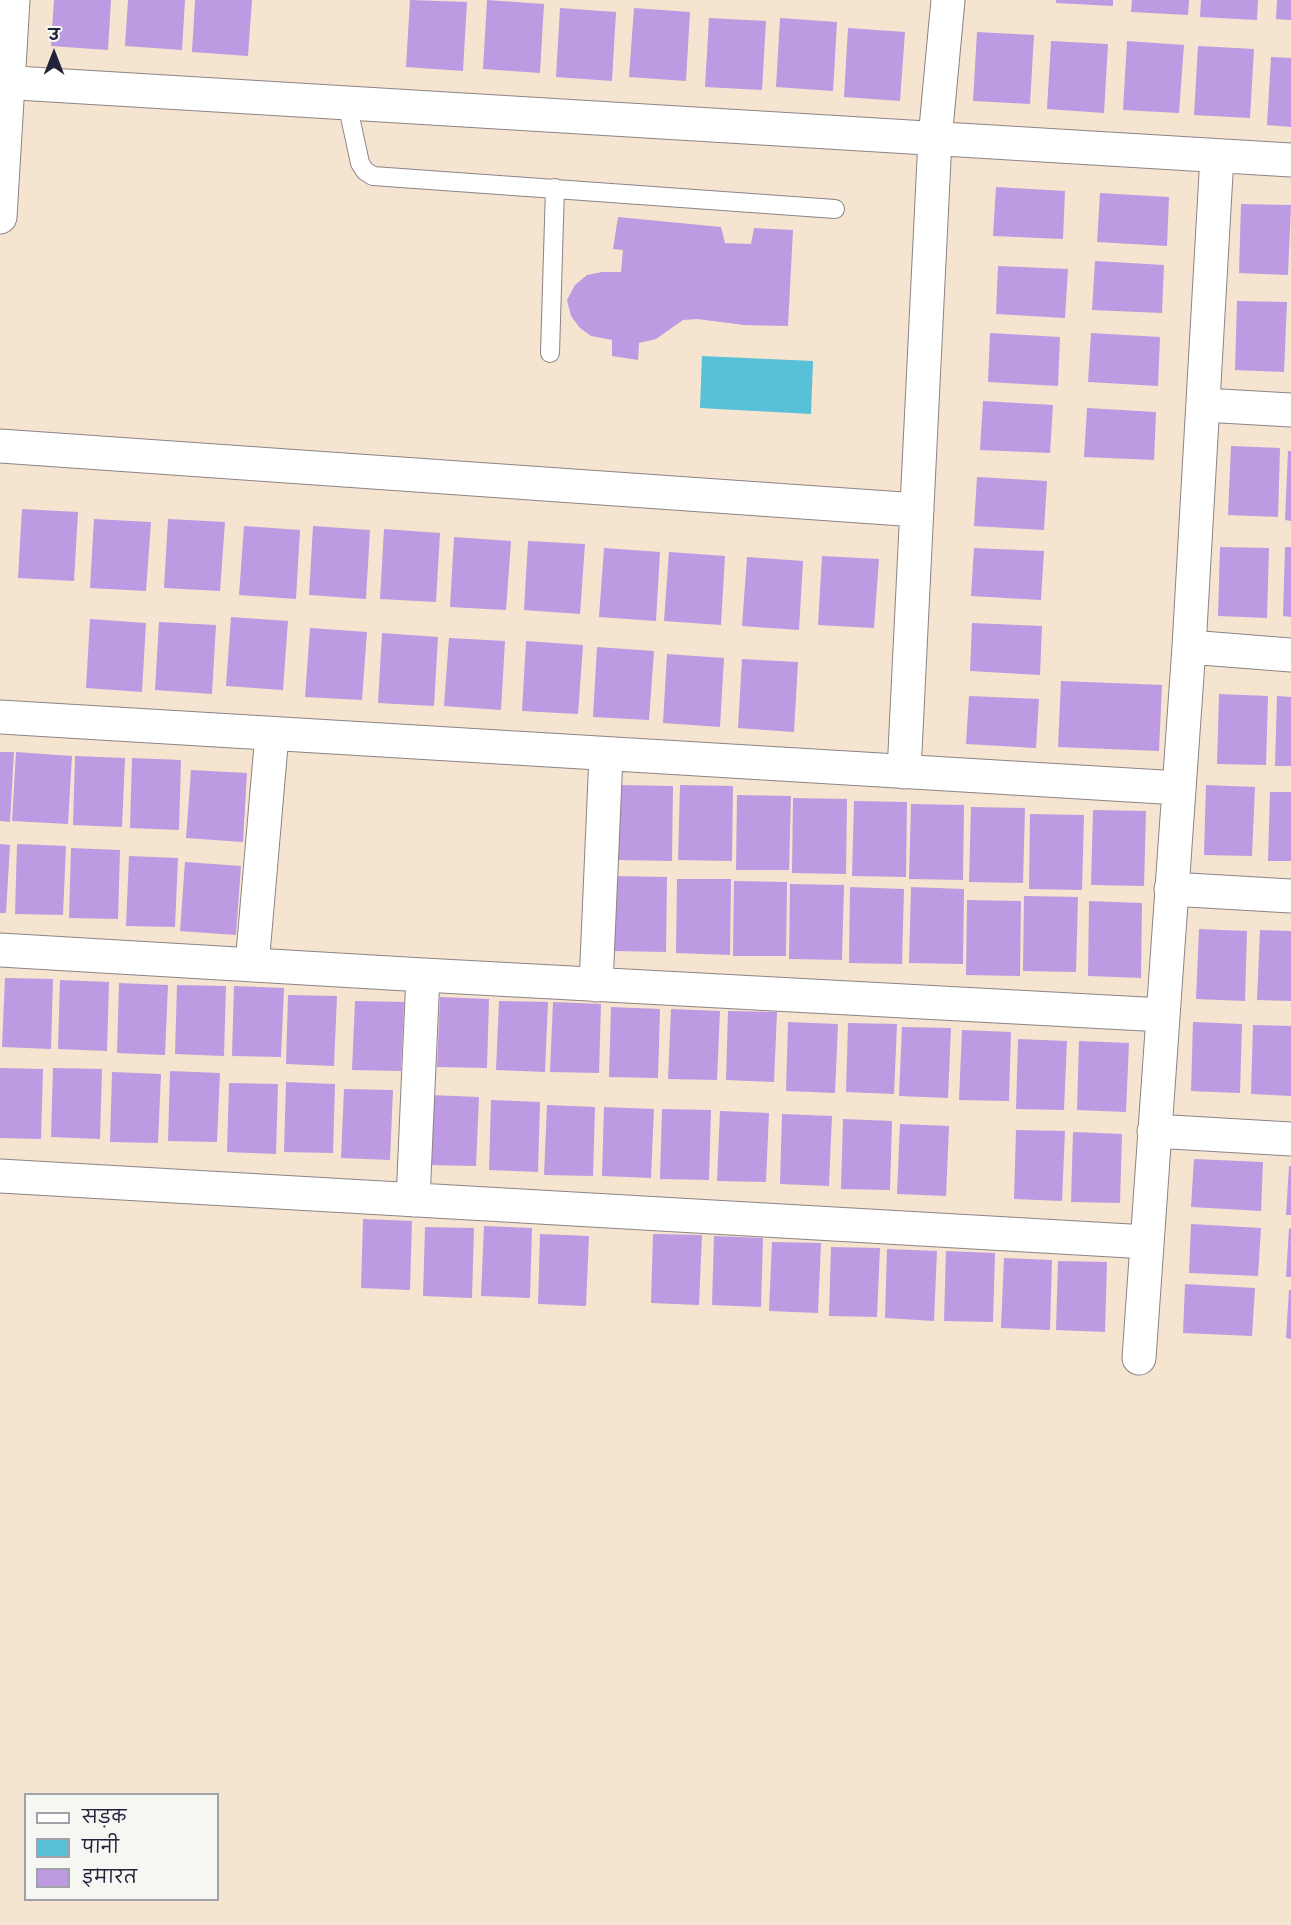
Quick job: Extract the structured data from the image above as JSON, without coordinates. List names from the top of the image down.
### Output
{
  "legend": ["सड़क", "पानी", "इमारत"],
  "north": "top"
}
